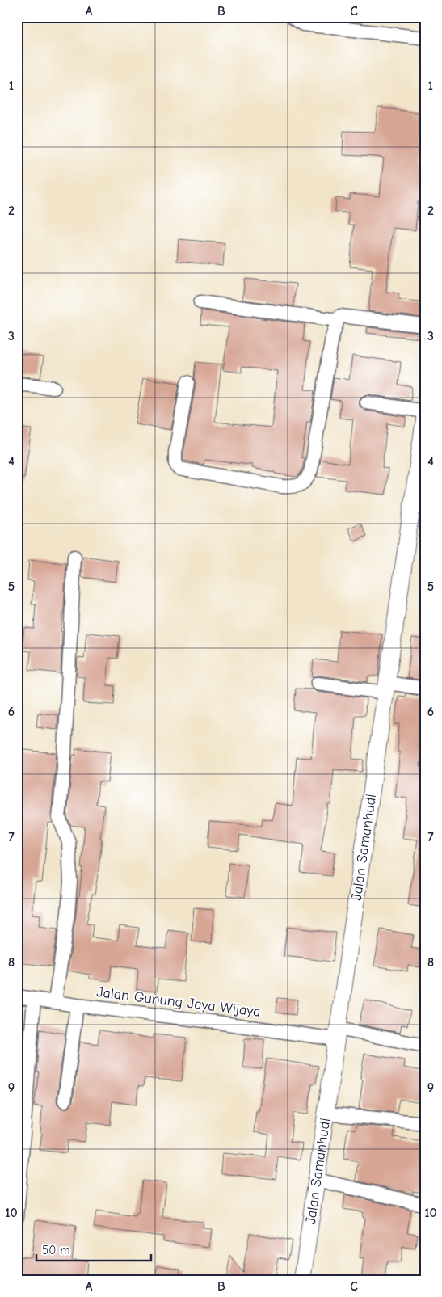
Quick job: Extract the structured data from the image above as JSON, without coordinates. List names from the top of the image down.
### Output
{
  "streets": {
    "street": ["Jalan Samanhudi", "Jalan Gunung Jaya Wijaya"]
  },
  "crossings": [
    ["Jalan Samanhudi", "Jalan Gunung Jaya Wijaya"]
  ],
  "scale_bar": "50 m",
  "grid": {
    "columns": ["A", "B", "C"],
    "rows": [
      "1",
      "2",
      "3",
      "4",
      "5",
      "6",
      "7",
      "8",
      "9",
      "10"
    ]
  }
}
